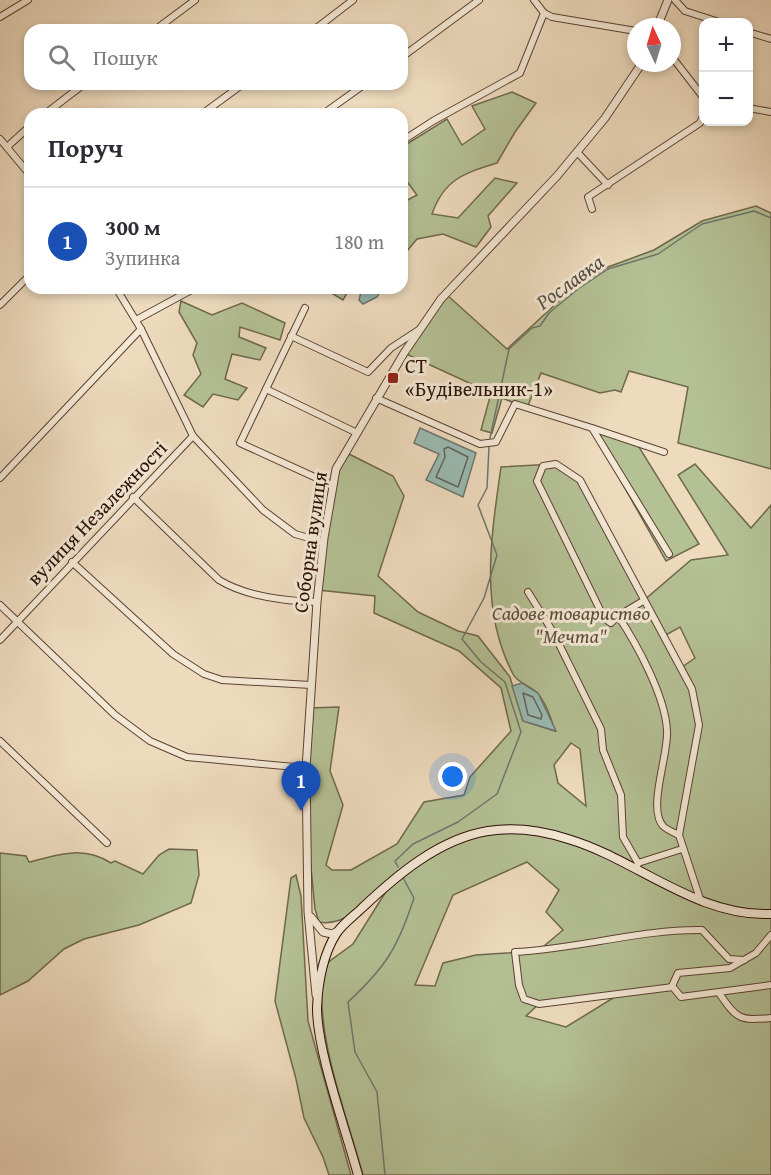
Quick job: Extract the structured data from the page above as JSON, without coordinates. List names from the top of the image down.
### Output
{
  "streets": {
    "street": ["вулиця Незалежності", "Соборна вулиця"]
  },
  "water": ["Рославка"],
  "parks": ["Садове товариство \"Мечта\""],
  "places": {
    "transit": ["СТ «Будівельник-1»"]
  },
  "north": "top",
  "page": {
    "map_buttons": ["+", "−"],
    "search": "Пошук",
    "heading": "Поруч",
    "list": [
      {
        "mark": "1",
        "name": "300 м",
        "note": "Зупинка",
        "value": "180 m"
      }
    ],
    "pins": "1"
  }
}
